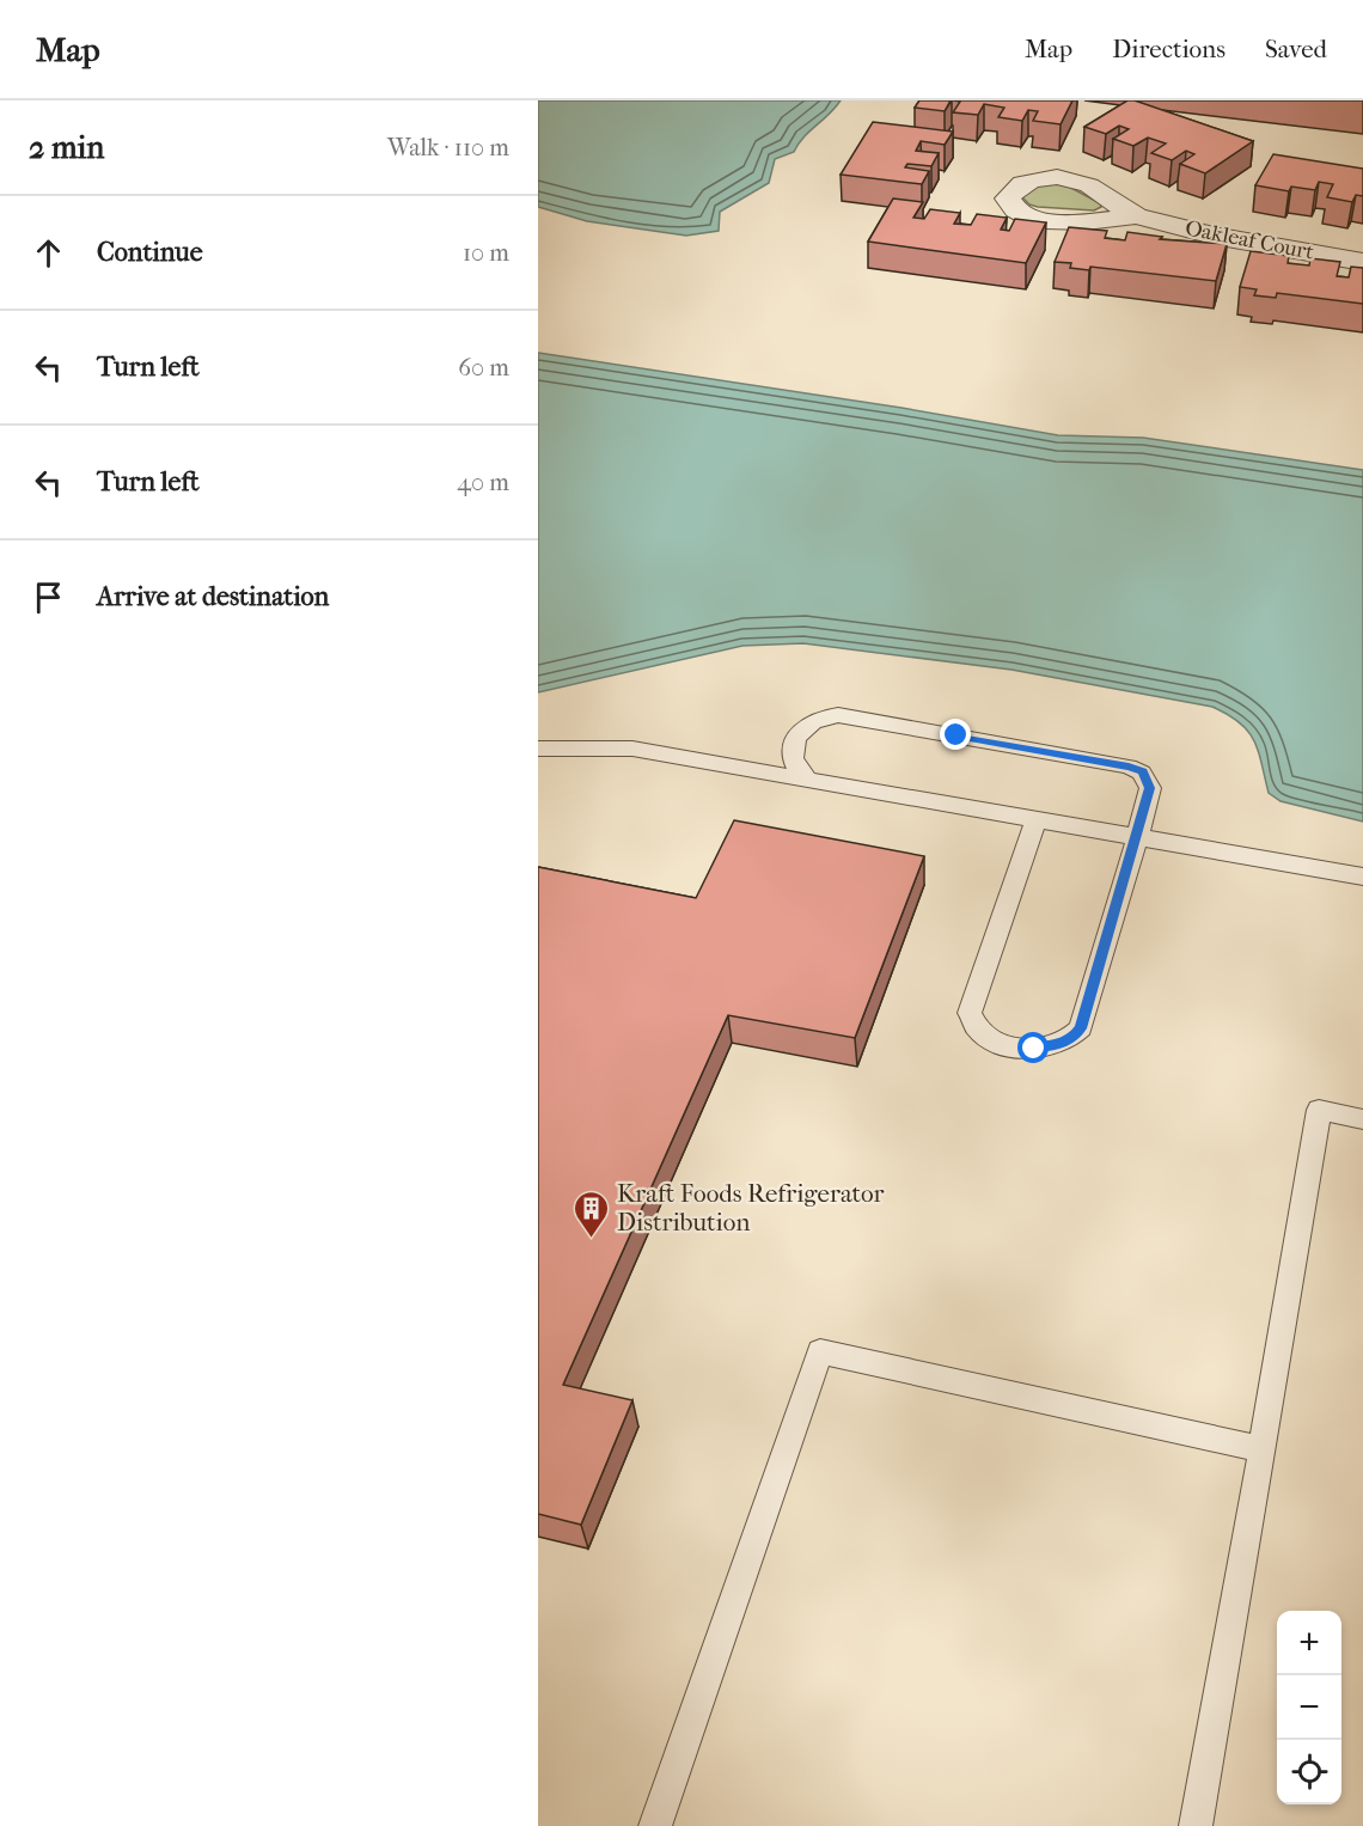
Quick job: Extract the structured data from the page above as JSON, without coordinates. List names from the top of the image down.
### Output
{
  "streets": {
    "street": ["Oakleaf Court"]
  },
  "places": {
    "building": ["Kraft Foods Refrigerator Distribution"]
  },
  "page": {
    "header": "Map",
    "nav": ["Map", "Directions", "Saved"],
    "heading": ["2 min", "Walk · 110 m"],
    "list": [
      ["Continue", "10 m"],
      ["Turn left", "60 m"],
      ["Turn left", "40 m"],
      "Arrive at destination"
    ],
    "map_buttons": ["+", "−"]
  }
}
